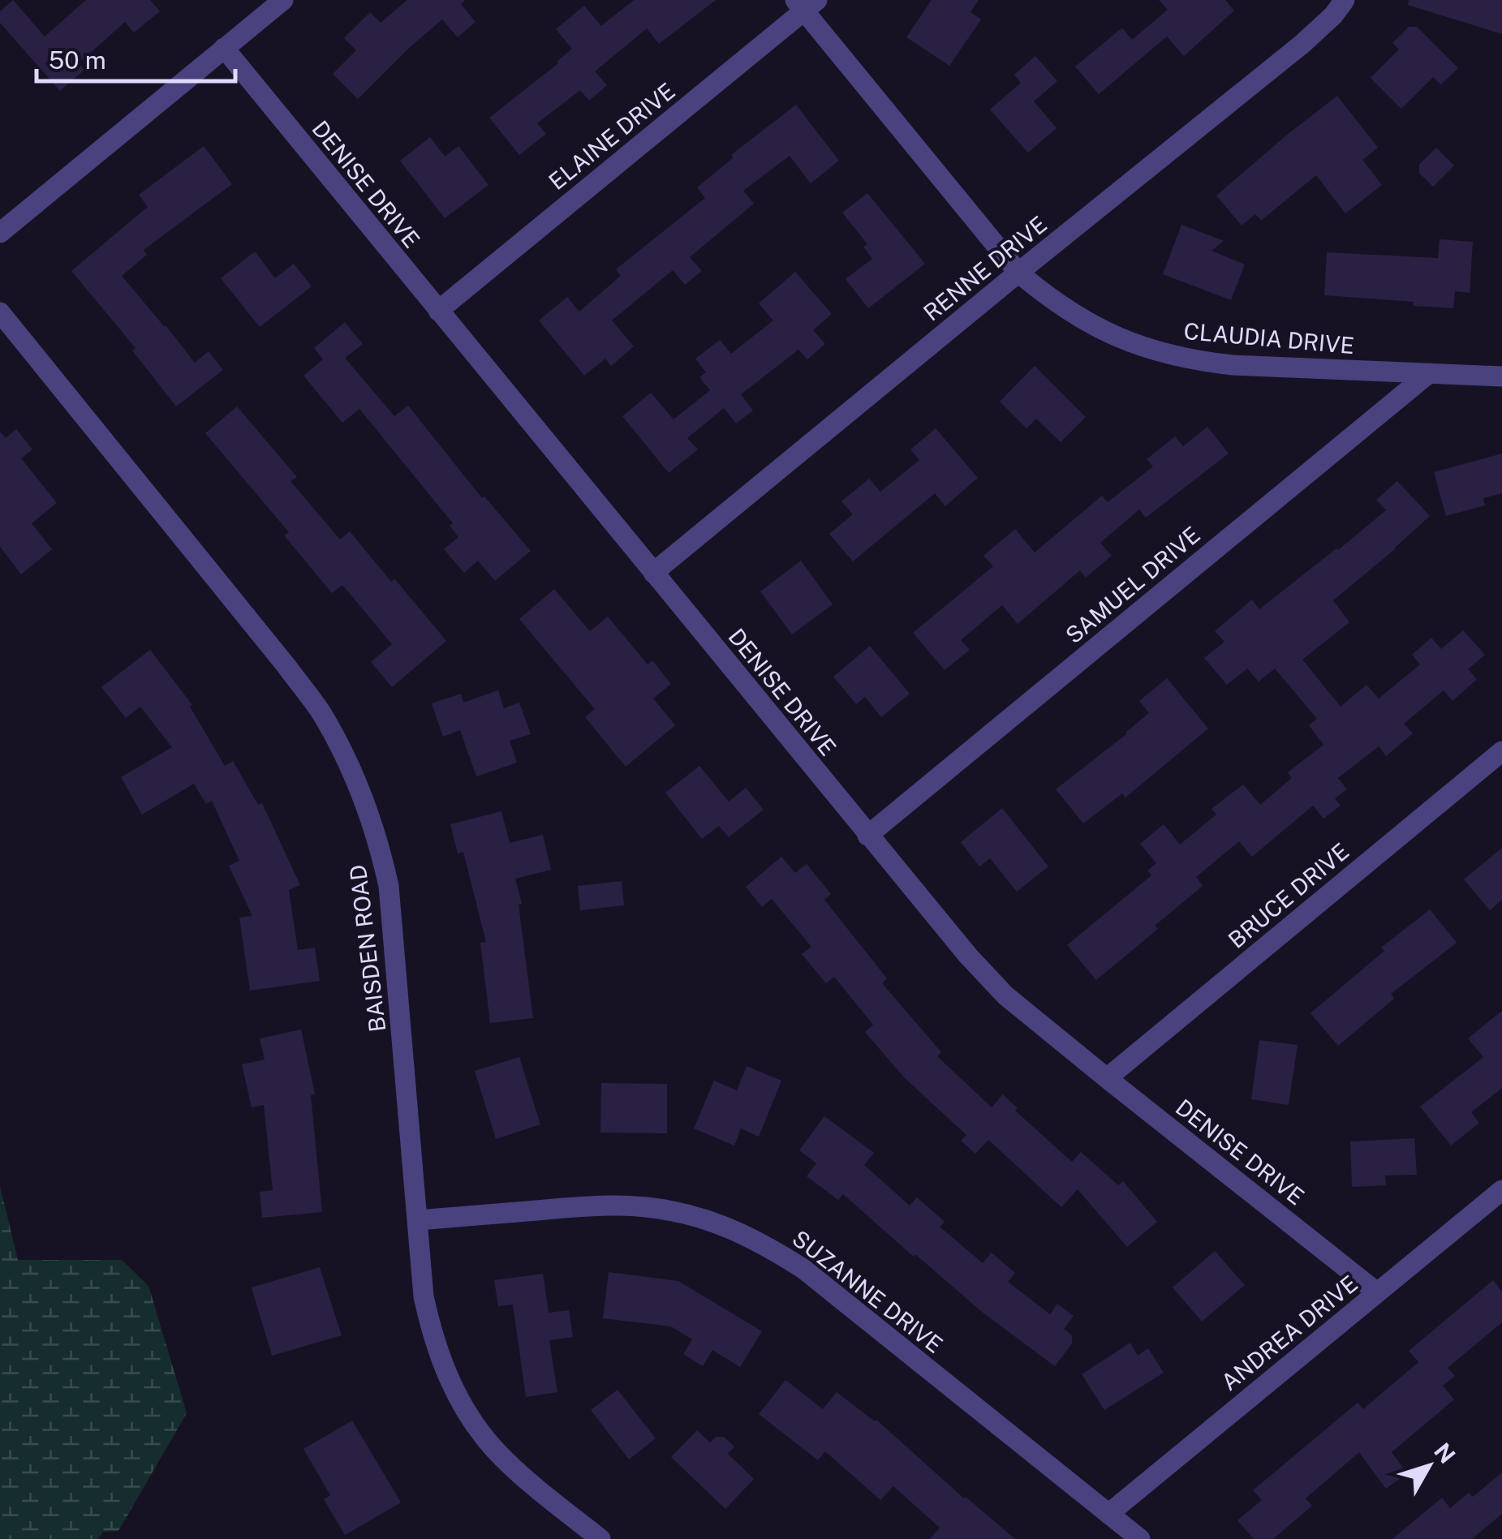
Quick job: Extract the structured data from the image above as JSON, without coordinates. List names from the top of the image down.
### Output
{
  "streets": {
    "street": [
      "ELAINE DRIVE",
      "DENISE DRIVE",
      "RENNE DRIVE",
      "CLAUDIA DRIVE",
      "SAMUEL DRIVE",
      "BRUCE DRIVE",
      "BAISDEN ROAD",
      "SUZANNE DRIVE",
      "ANDREA DRIVE"
    ]
  },
  "crossings": [
    ["ELAINE DRIVE", "DENISE DRIVE"],
    ["ELAINE DRIVE", "CLAUDIA DRIVE"],
    ["DENISE DRIVE", "RENNE DRIVE"],
    ["DENISE DRIVE", "SAMUEL DRIVE"],
    ["DENISE DRIVE", "BRUCE DRIVE"],
    ["DENISE DRIVE", "ANDREA DRIVE"],
    ["RENNE DRIVE", "CLAUDIA DRIVE"],
    ["CLAUDIA DRIVE", "SAMUEL DRIVE"],
    ["BAISDEN ROAD", "SUZANNE DRIVE"],
    ["SUZANNE DRIVE", "ANDREA DRIVE"]
  ],
  "scale_bar": "50 m",
  "north": "top right"
}
